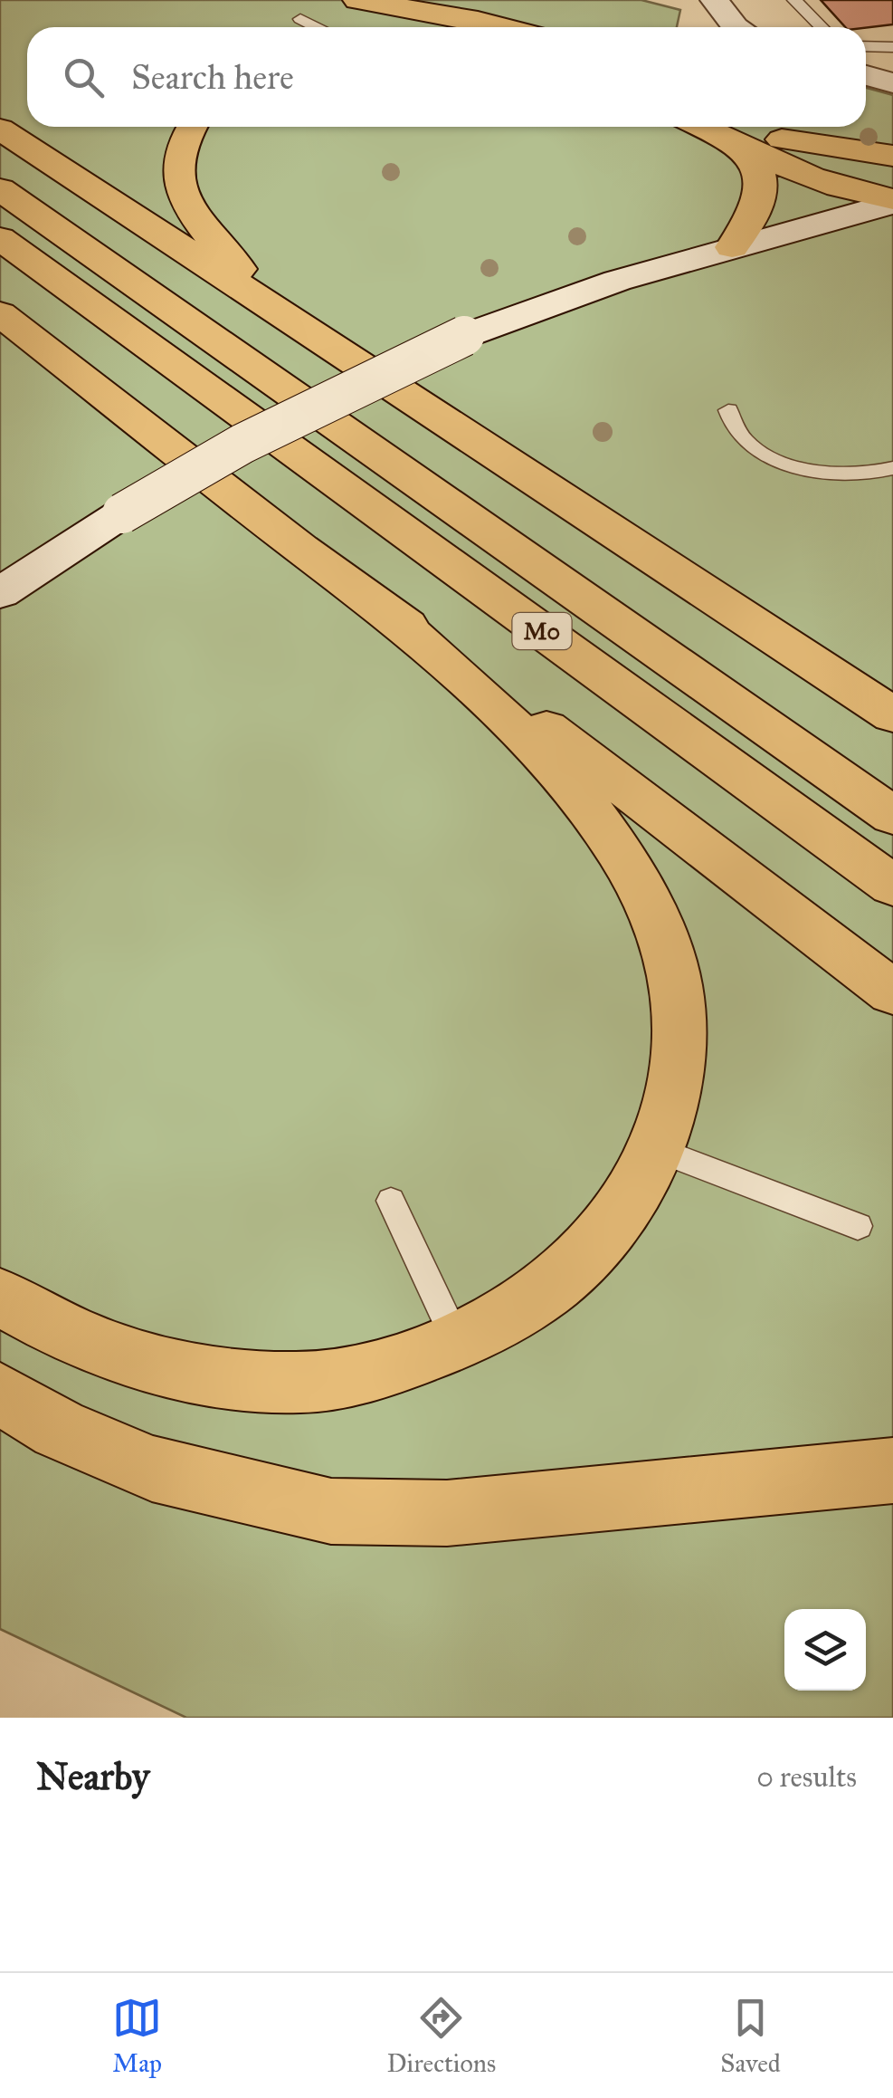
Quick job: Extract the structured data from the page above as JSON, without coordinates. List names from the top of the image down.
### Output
{
  "streets": {
    "highway": ["M0"]
  },
  "page": {
    "search": "Search here",
    "heading": ["Nearby", "0 results"],
    "nav": ["Map", "Directions", "Saved"]
  }
}
